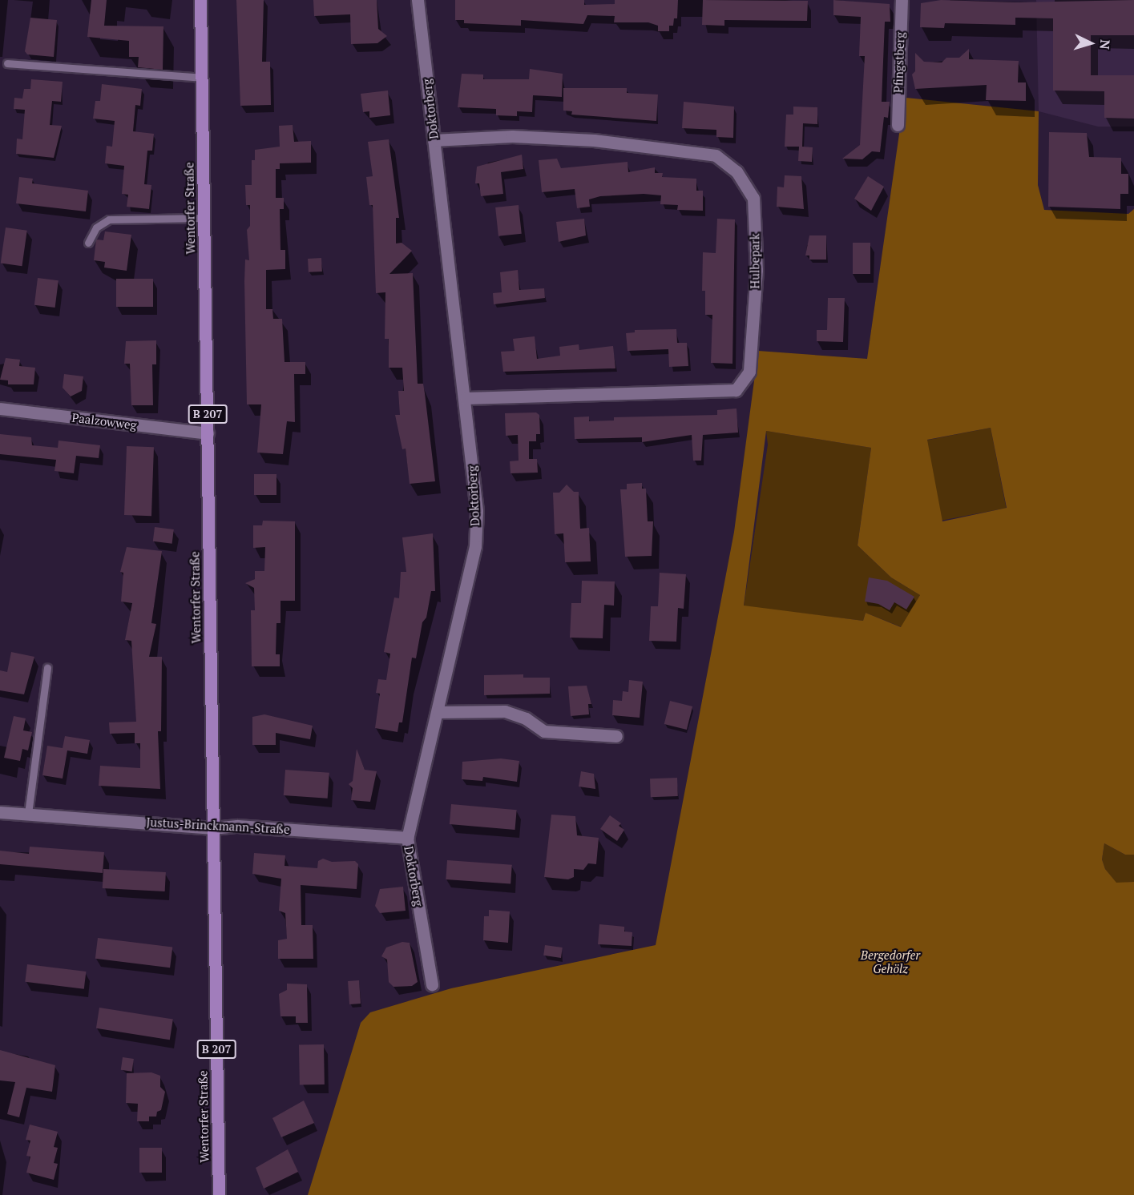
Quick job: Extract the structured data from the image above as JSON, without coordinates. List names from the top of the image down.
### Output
{
  "streets": {
    "main road": ["Wentorfer Straße", "B 207"],
    "street": [
      "Pfingstberg",
      "Doktorberg",
      "Hulbepark",
      "Paalzowweg",
      "Justus-Brinckmann-Straße"
    ]
  },
  "crossings": [
    ["Doktorberg", "Hulbepark"],
    ["Doktorberg", "Justus-Brinckmann-Straße"],
    ["Wentorfer Straße", "Paalzowweg"],
    ["Wentorfer Straße", "Justus-Brinckmann-Straße"]
  ],
  "parks": ["Bergedorfer Gehölz"],
  "north": "right"
}
